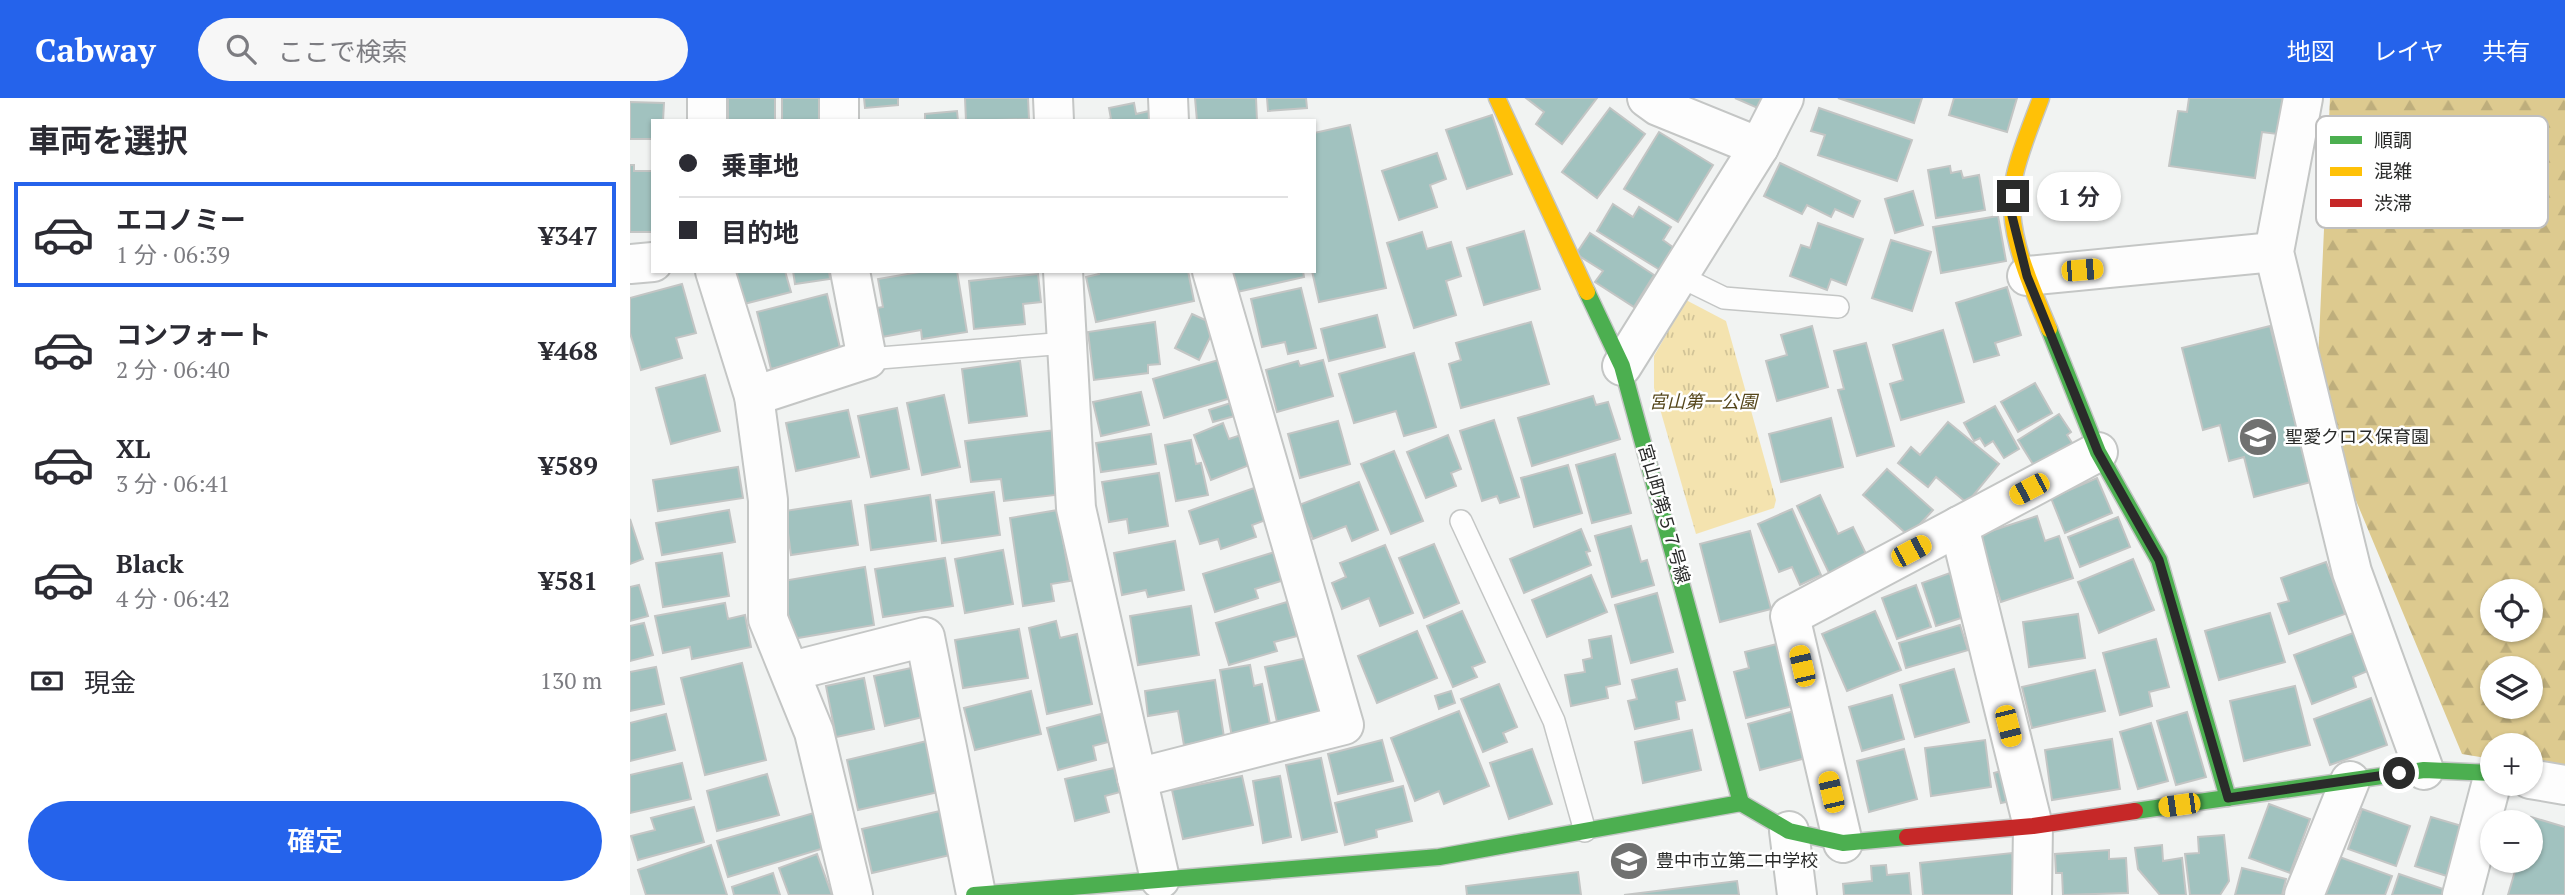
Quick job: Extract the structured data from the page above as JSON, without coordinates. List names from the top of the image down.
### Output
{
  "streets": {
    "street": ["宮山町第５７号線"]
  },
  "parks": ["宮山第一公園"],
  "places": {
    "school or university": ["聖愛クロス保育園", "豊中市立第二中学校"]
  },
  "legend": ["順調", "混雑", "渋滞"],
  "page": {
    "header": "Cabway",
    "search": "ここで検索",
    "nav": ["地図", "レイヤ", "共有"],
    "heading": "車両を選択",
    "banner": ["乗車地", "目的地"],
    "bubble": "1 分",
    "list": [
      {
        "name": "エコノミー",
        "note": "1 分 · 06:39",
        "value": "¥347"
      },
      {
        "name": "コンフォート",
        "note": "2 分 · 06:40",
        "value": "¥468"
      },
      {
        "name": "XL",
        "note": "3 分 · 06:41",
        "value": "¥589"
      },
      {
        "name": "Black",
        "note": "4 分 · 06:42",
        "value": "¥581"
      }
    ],
    "map_buttons": ["+", "−"],
    "pay": ["現金", "130 m"],
    "buttons": "確定"
  }
}
